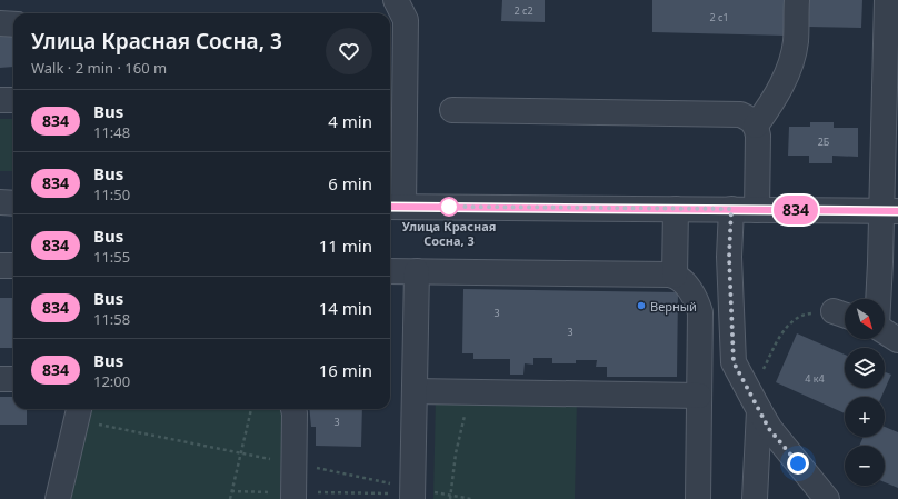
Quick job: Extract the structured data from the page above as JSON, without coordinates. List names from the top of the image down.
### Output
{
  "places": ["Улица Красная Сосна, 3", "Верный"],
  "lines": ["bus line 834"],
  "house_numbers": [
    "2 с2",
    "2 с1",
    "2Б",
    "3",
    "3",
    "4 к4",
    "3"
  ],
  "north": "bottom right",
  "page": {
    "on_map": "834",
    "heading": ["Улица Красная Сосна, 3", "Walk · 2 min · 160 m"],
    "list": [
      {
        "mark": "834",
        "name": "Bus",
        "note": "11:48",
        "value": "4 min"
      },
      {
        "mark": "834",
        "name": "Bus",
        "note": "11:50",
        "value": "6 min"
      },
      {
        "mark": "834",
        "name": "Bus",
        "note": "11:55",
        "value": "11 min"
      },
      {
        "mark": "834",
        "name": "Bus",
        "note": "11:58",
        "value": "14 min"
      },
      {
        "mark": "834",
        "name": "Bus",
        "note": "12:00",
        "value": "16 min"
      }
    ],
    "map_buttons": ["+", "−"]
  }
}
